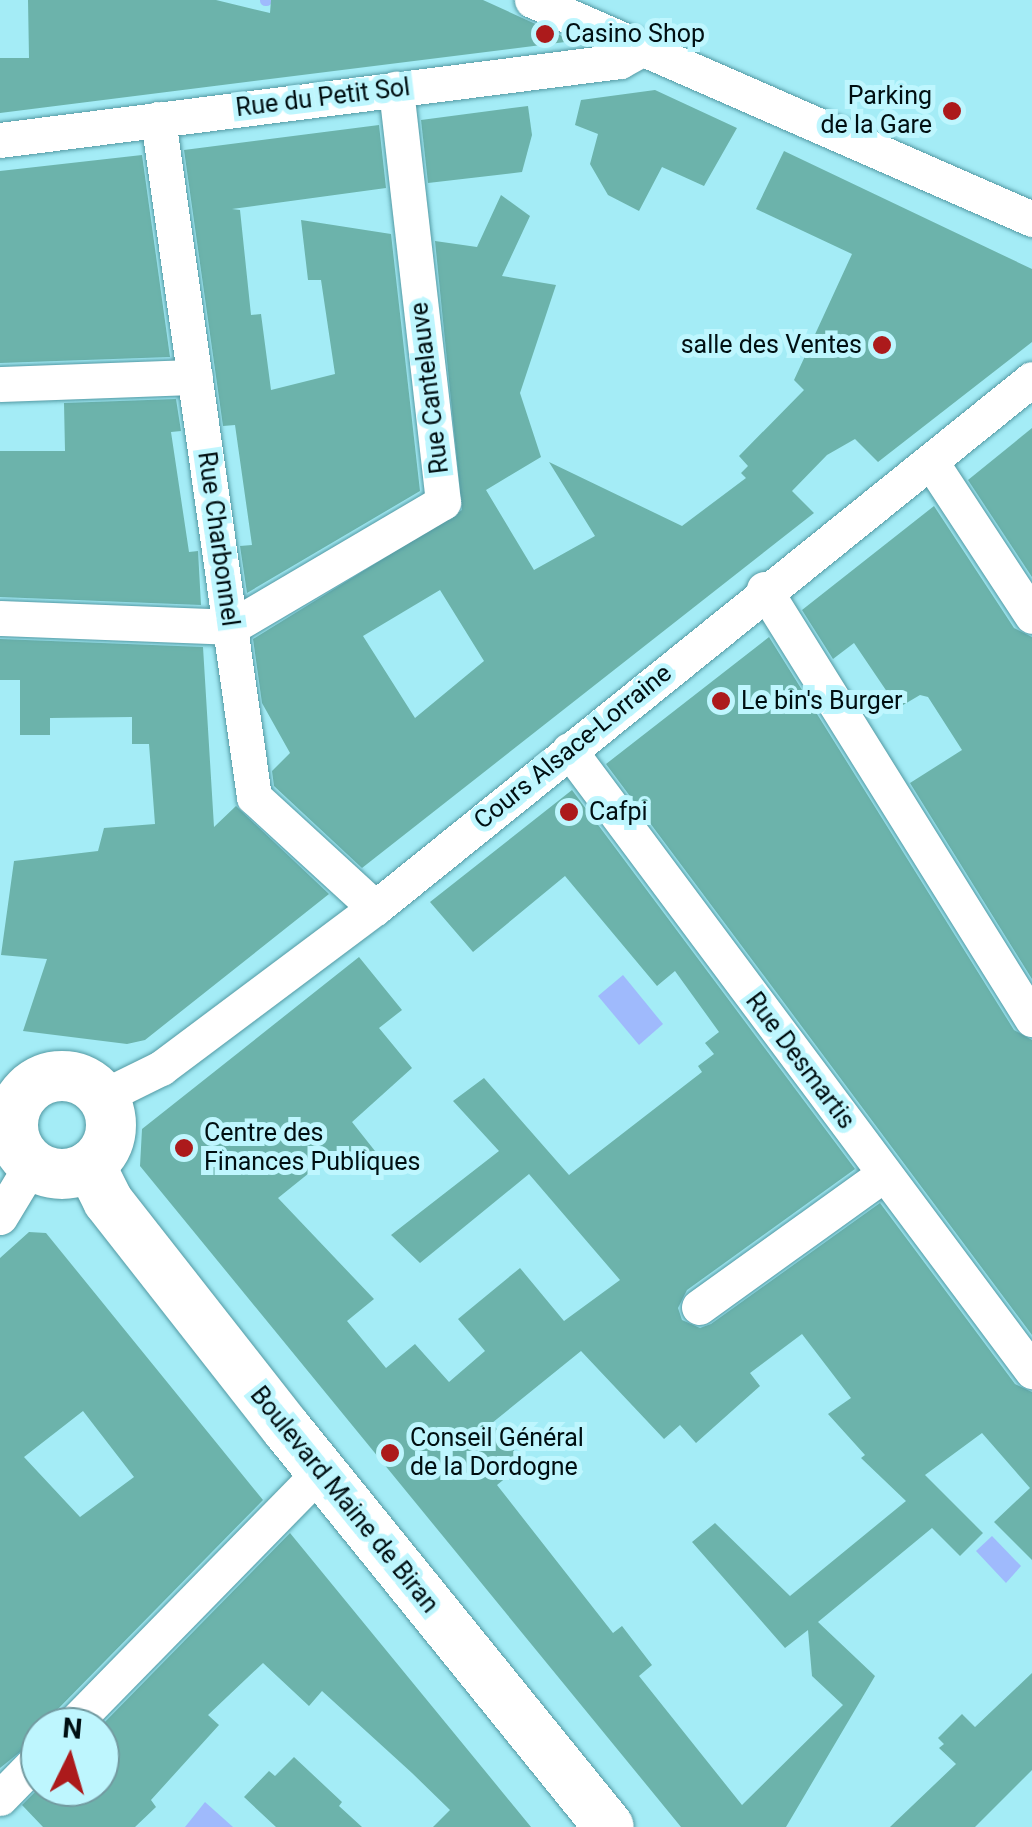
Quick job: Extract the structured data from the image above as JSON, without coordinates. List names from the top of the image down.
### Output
{
  "streets": {
    "main road": ["Boulevard Maine de Biran"],
    "street": [
      "Rue du Petit Sol",
      "Rue Cantelauve",
      "Rue Charbonnel",
      "Cours Alsace-Lorraine",
      "Rue Desmartis"
    ]
  },
  "crossings": [
    ["Rue du Petit Sol", "Rue Cantelauve"],
    ["Rue du Petit Sol", "Rue Charbonnel"],
    ["Rue Cantelauve", "Rue Charbonnel"],
    ["Rue Charbonnel", "Cours Alsace-Lorraine"],
    ["Cours Alsace-Lorraine", "Rue Desmartis"],
    ["Cours Alsace-Lorraine", "Boulevard Maine de Biran"]
  ],
  "places": [
    "Casino Shop",
    "Parking de la Gare",
    "salle des Ventes",
    "Le bin's Burger",
    "Cafpi",
    "Centre des Finances Publiques",
    "Conseil Général de la Dordogne"
  ],
  "north": "top"
}
